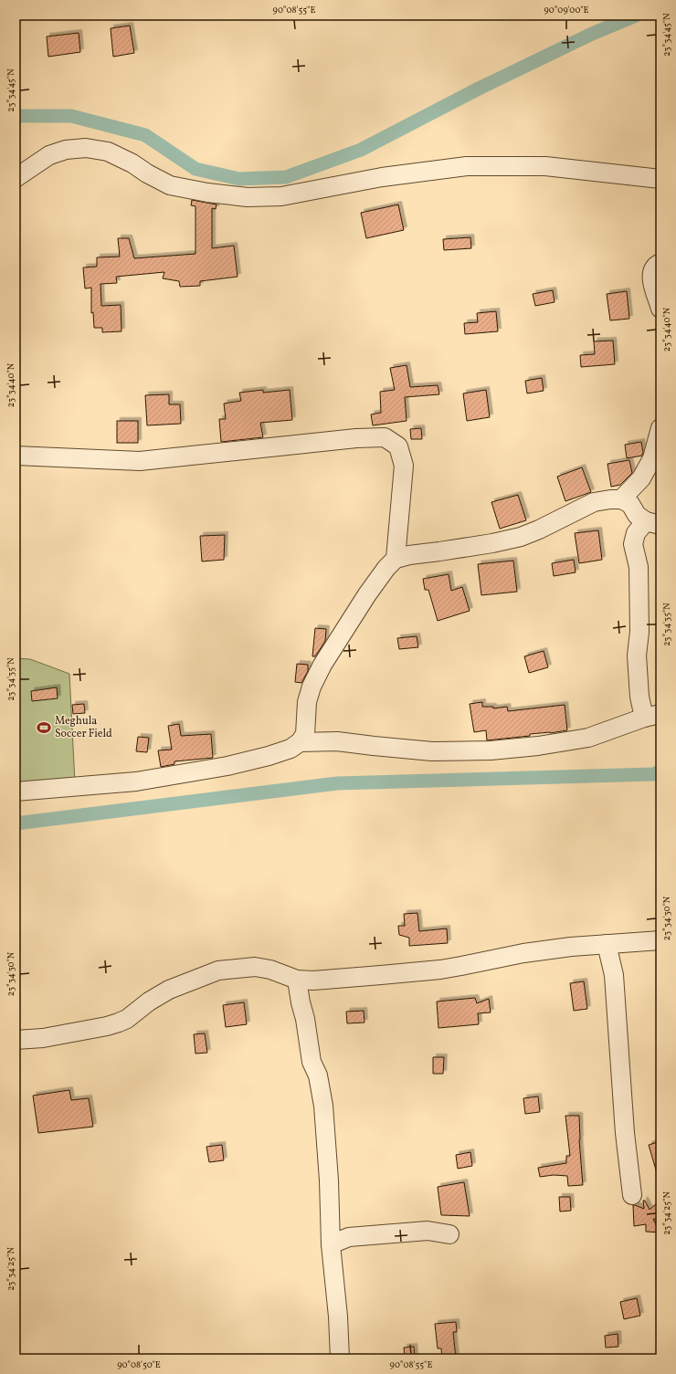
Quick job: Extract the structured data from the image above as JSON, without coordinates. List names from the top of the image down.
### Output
{
  "places": {
    "sports": ["Meghula Soccer Field"]
  },
  "coordinates": [
    "90°08'55\"E",
    "90°09'00\"E",
    "23°34'45\"N",
    "23°34'40\"N",
    "23°34'35\"N",
    "23°34'30\"N",
    "23°34'25\"N",
    "90°08'50\"E"
  ]
}
